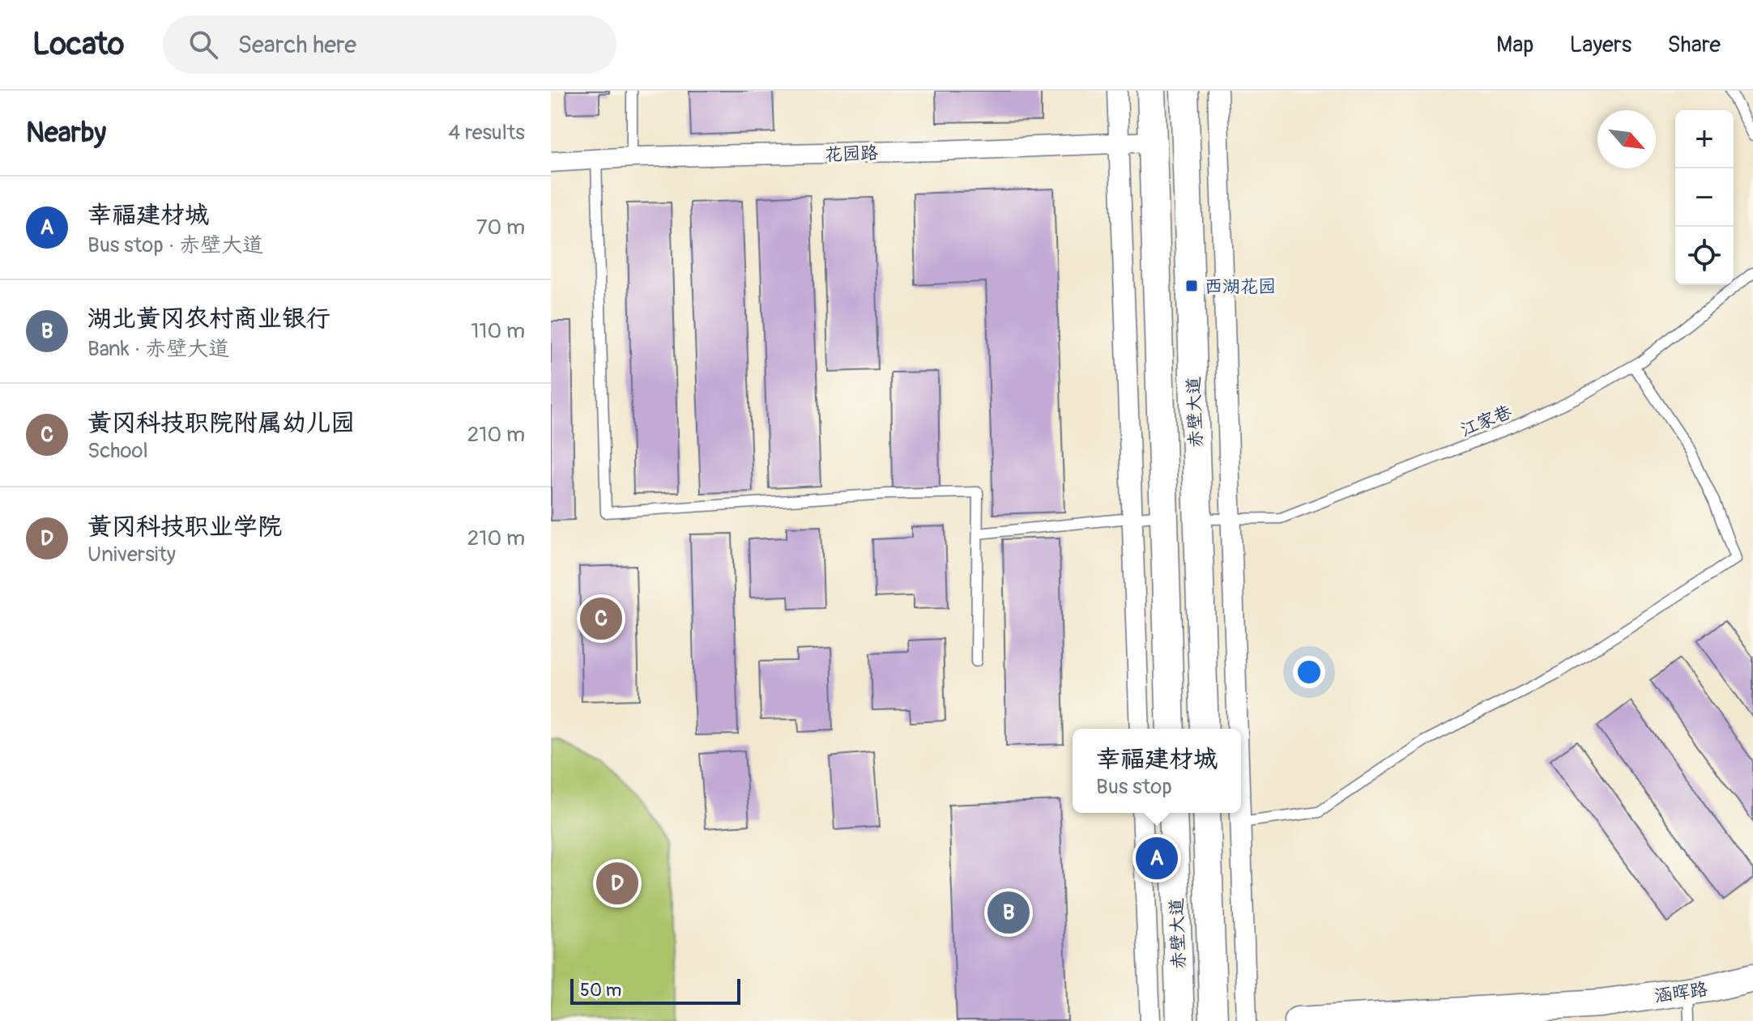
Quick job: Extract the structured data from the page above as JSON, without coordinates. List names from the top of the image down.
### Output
{
  "streets": {
    "main road": ["赤壁大道", "涵晖路"],
    "street": ["花园路"],
    "lane": ["江家巷"]
  },
  "crossings": [
    ["花园路", "赤壁大道"],
    ["赤壁大道", "江家巷"]
  ],
  "places": {
    "transit": ["西湖花园"]
  },
  "scale_bar": "50 m",
  "north": "bottom right",
  "page": {
    "header": "Locato",
    "search": "Search here",
    "nav": ["Map", "Layers", "Share"],
    "heading": ["Nearby", "4 results"],
    "map_buttons": ["+", "−"],
    "list": [
      {
        "mark": "A",
        "name": "幸福建材城",
        "note": "Bus stop · 赤壁大道",
        "value": "70 m"
      },
      {
        "mark": "B",
        "name": "湖北黄冈农村商业银行",
        "note": "Bank · 赤壁大道",
        "value": "110 m"
      },
      {
        "mark": "C",
        "name": "黄冈科技职院附属幼儿园",
        "note": "School",
        "value": "210 m"
      },
      {
        "mark": "D",
        "name": "黄冈科技职业学院",
        "note": "University",
        "value": "210 m"
      }
    ],
    "pins": [
      "C",
      "A",
      "D",
      "B"
    ],
    "popup": ["幸福建材城", "Bus stop"],
    "scale": "50 m"
  }
}
